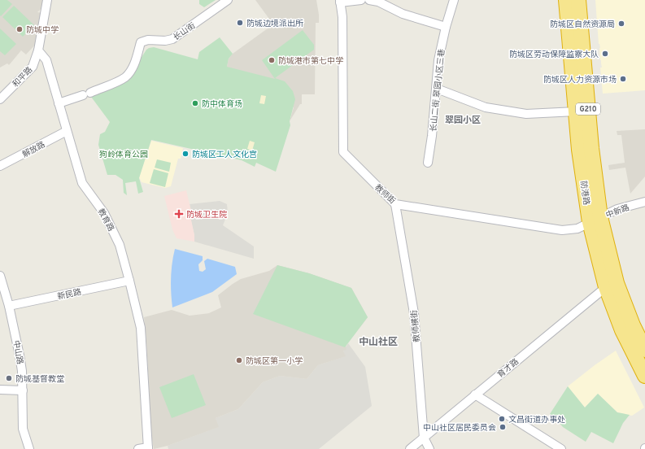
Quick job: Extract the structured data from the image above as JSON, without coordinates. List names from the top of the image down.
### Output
{
  "streets": {
    "highway": ["G210", "防港路"],
    "street": [
      "长山街",
      "和平路",
      "长山二街 翠园小区三巷",
      "解放路",
      "教师街",
      "中新路",
      "教育路",
      "新民路",
      "教师横街",
      "中山路",
      "育才路"
    ]
  },
  "crossings": [
    ["长山街", "教育路"],
    ["和平路", "教育路"],
    ["解放路", "教育路"],
    ["防港路", "教师街"],
    ["防港路", "中新路"],
    ["防港路", "育才路"],
    ["教师街", "中新路"],
    ["教师街", "教师横街"],
    ["教育路", "新民路"],
    ["新民路", "中山路"],
    ["教师横街", "育才路"]
  ],
  "districts": ["翠园小区", "中山社区"],
  "parks": ["狗岭体育公园"],
  "places": {
    "other": [
      "防城边境派出所",
      "防城区自然资源局",
      "防城中学",
      "防城区劳动保障监察大队",
      "防城港市第七中学",
      "防城区人力资源市场",
      "防中体育场",
      "防城区工人文化宫",
      "防城区第一小学",
      "防城基督教堂",
      "文昌街道办事处",
      "中山社区居民委员会"
    ],
    "health": ["防城卫生院"]
  }
}
